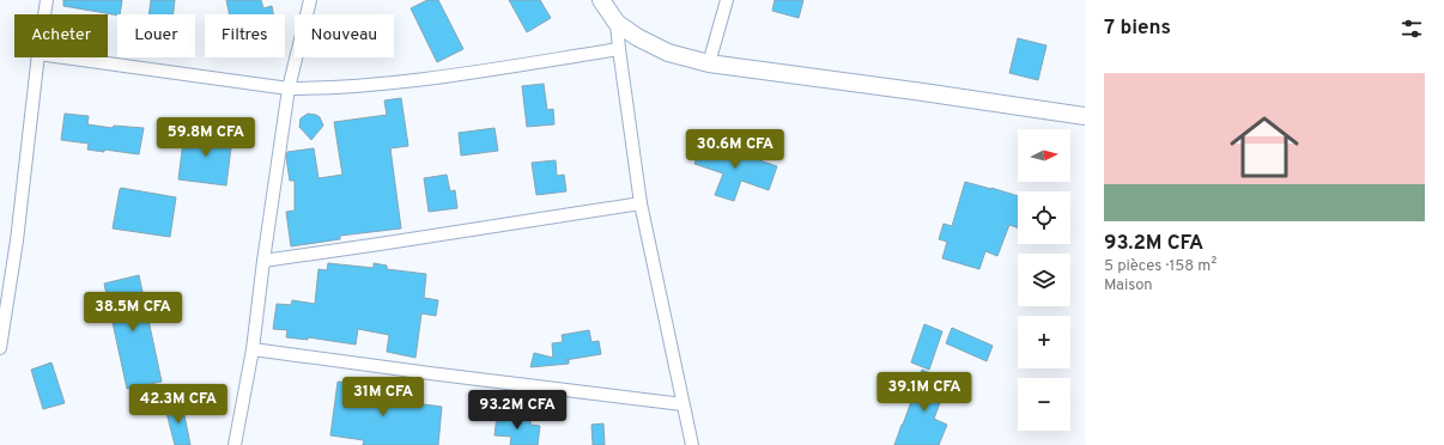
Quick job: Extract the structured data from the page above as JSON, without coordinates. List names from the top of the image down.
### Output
{
  "north": "right",
  "page": {
    "heading": "7 biens",
    "chip": [
      "Acheter",
      "Louer",
      "Filtres",
      "Nouveau"
    ],
    "list": [
      {
        "name": "93.2M CFA",
        "note": "5 pièces · 158 m² · Maison"
      }
    ],
    "price": [
      "59.8M CFA",
      "30.6M CFA",
      "38.5M CFA",
      "39.1M CFA",
      "31M CFA",
      "42.3M CFA",
      "93.2M CFA"
    ],
    "map_buttons": ["+", "−"]
  }
}
